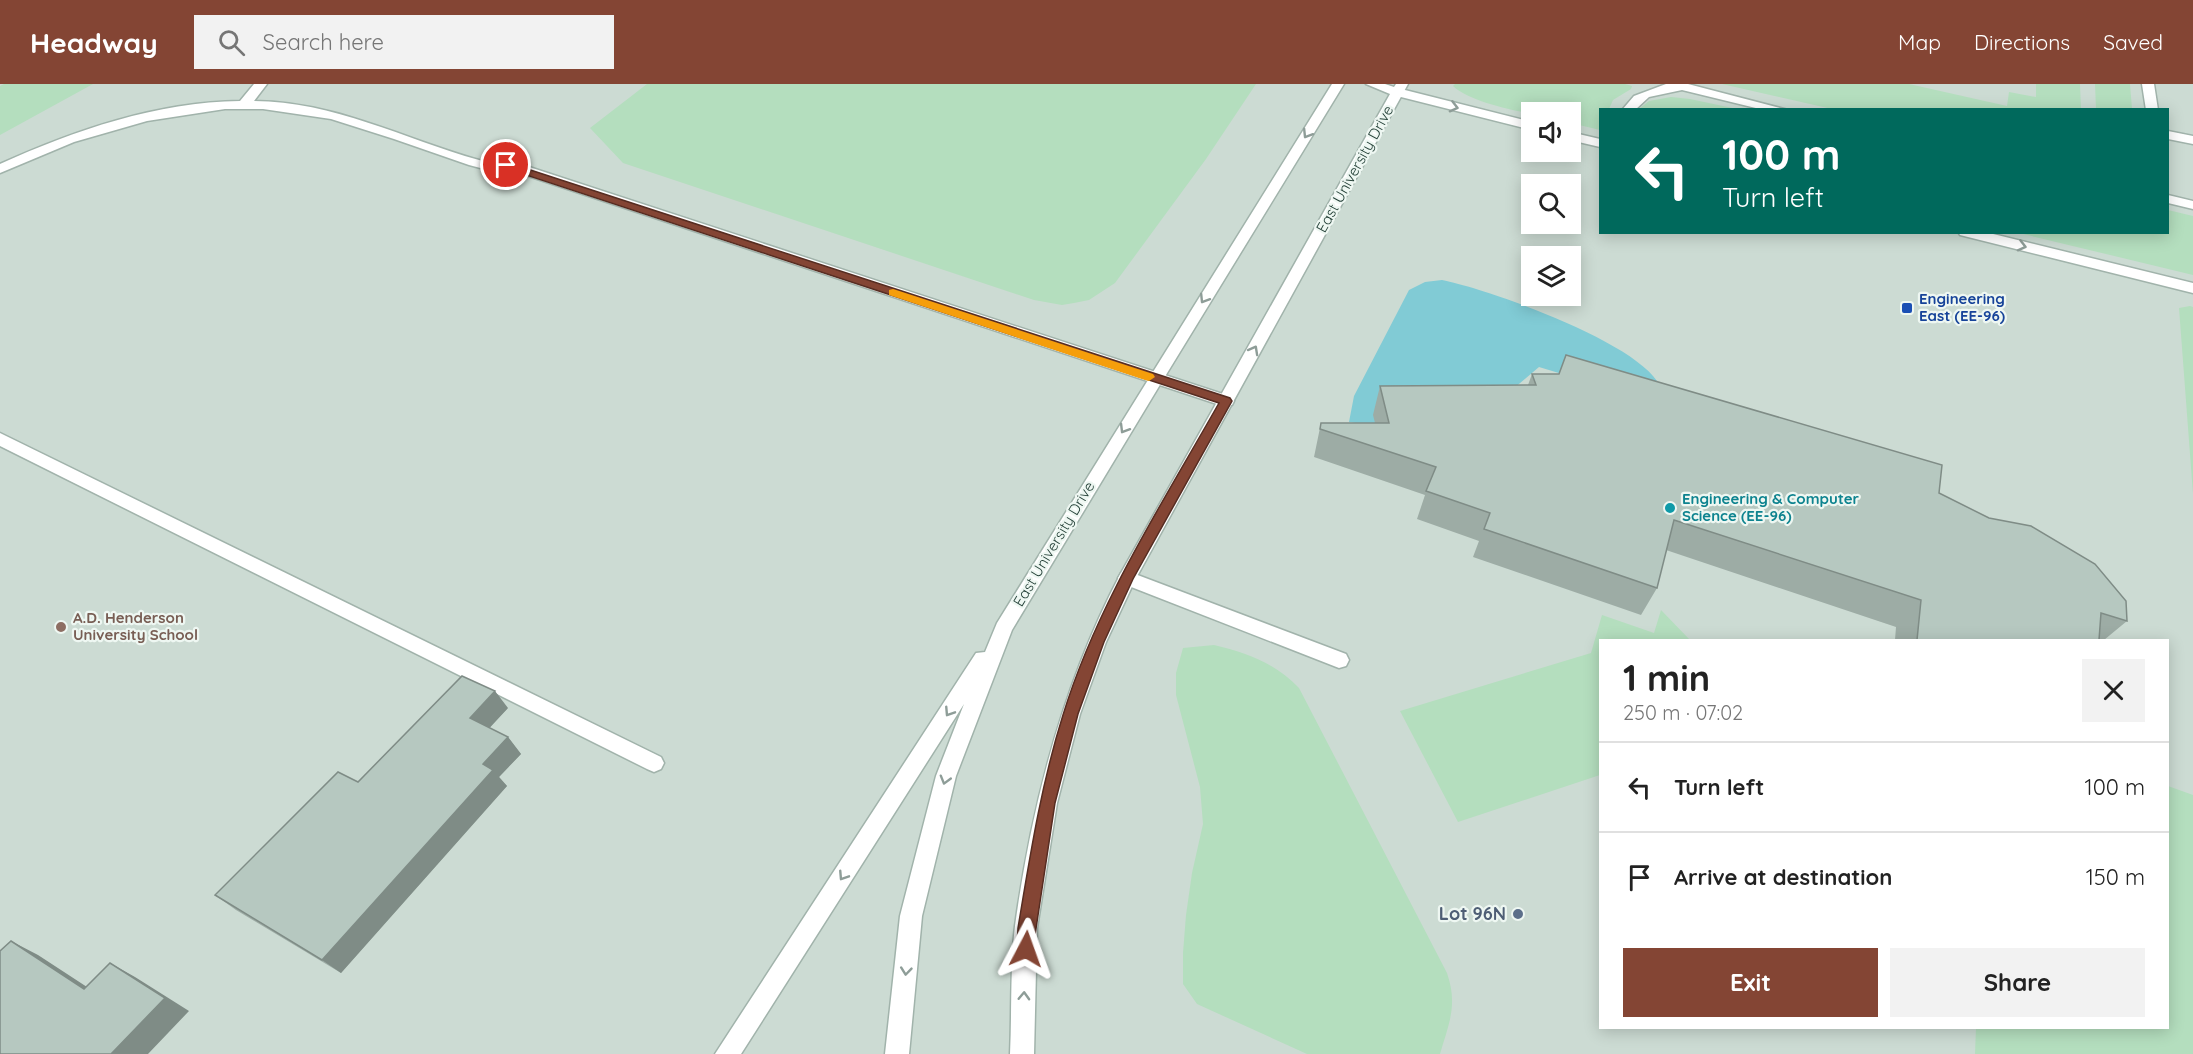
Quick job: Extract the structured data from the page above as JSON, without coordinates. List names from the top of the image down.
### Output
{
  "streets": {
    "street": ["East University Drive"]
  },
  "places": {
    "transit": ["Engineering East (EE-96)"],
    "other": ["Engineering & Computer Science (EE-96)", "A.D. Henderson University School", "Lot 96N"]
  },
  "page": {
    "header": "Headway",
    "search": "Search here",
    "nav": ["Map", "Directions", "Saved"],
    "turn": ["100 m", "Turn left"],
    "heading": ["1 min", "250 m · 07:02"],
    "list": [
      {
        "name": "Turn left",
        "value": "100 m"
      },
      {
        "name": "Arrive at destination",
        "value": "150 m"
      }
    ],
    "buttons": ["Exit", "Share"]
  }
}
